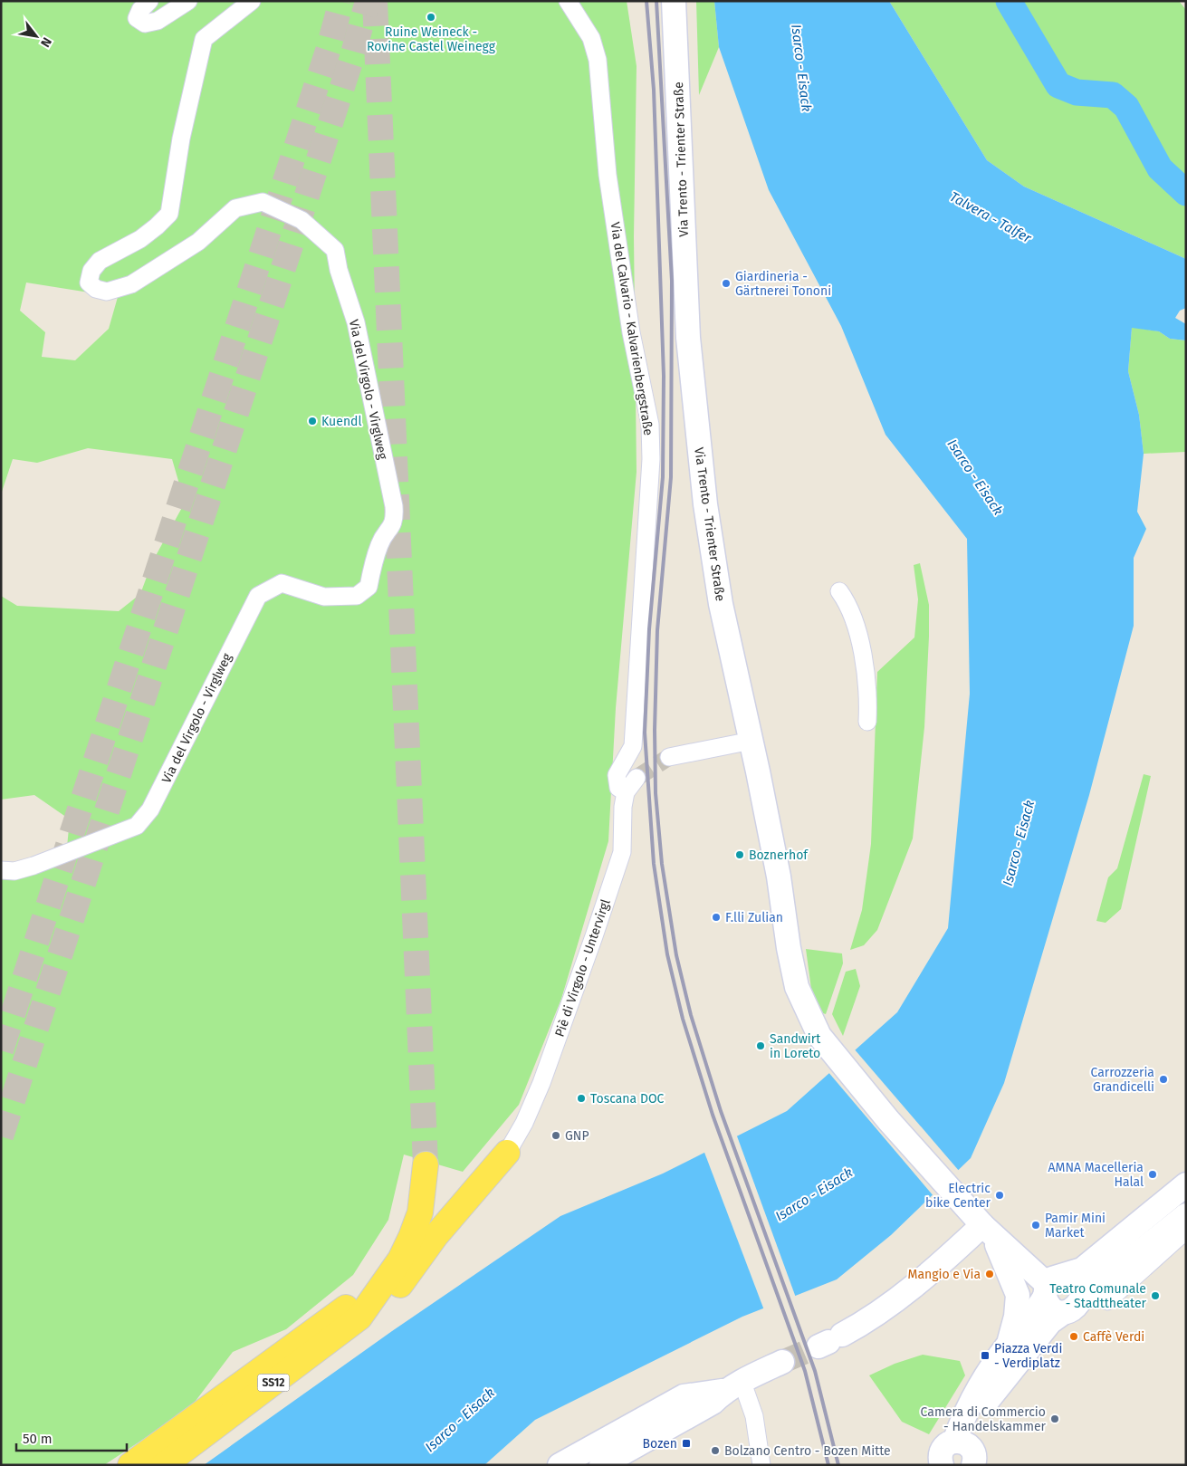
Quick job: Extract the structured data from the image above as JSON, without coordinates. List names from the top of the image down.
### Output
{
  "streets": {
    "main road": ["SS12"],
    "street": [
      "Via Trento - Trienter Straße",
      "Via del Calvario - Kalvarienbergstraße",
      "Via del Virgolo - Virglweg",
      "Piè di Virgolo - Untervirgl"
    ]
  },
  "crossings": [
    ["Via del Calvario - Kalvarienbergstraße", "Piè di Virgolo - Untervirgl"]
  ],
  "water": ["Isarco - Eisack", "Talvera - Talfer"],
  "places": {
    "other": [
      "Ruine Weineck - Rovine Castel Weinegg",
      "Giardineria - Gärtnerei Tononi",
      "Kuendl",
      "Boznerhof",
      "F.lli Zulian",
      "Sandwirt in Loreto",
      "Carrozzeria Grandicelli",
      "Toscana DOC",
      "GNP",
      "AMNA Macelleria Halal",
      "Electric bike Center",
      "Pamir Mini Market",
      "Mangio e Via",
      "Teatro Comunale - Stadttheater",
      "Caffè Verdi",
      "Camera di Commercio - Handelskammer",
      "Bolzano Centro - Bozen Mitte"
    ],
    "transit": ["Piazza Verdi - Verdiplatz", "Bozen"]
  },
  "scale_bar": "50 m",
  "north": "bottom right"
}
